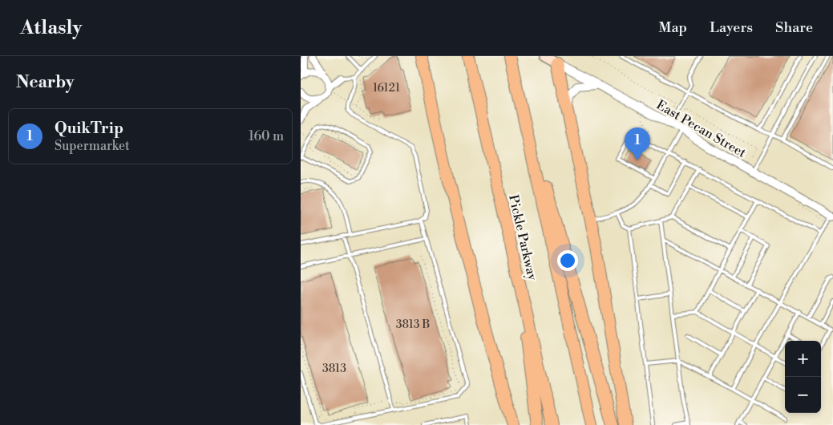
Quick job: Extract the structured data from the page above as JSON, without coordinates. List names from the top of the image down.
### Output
{
  "streets": {
    "highway": ["Pickle Parkway"],
    "street": ["East Pecan Street"]
  },
  "house_numbers": ["16121", "3813 B", "3813"],
  "page": {
    "header": "Atlasly",
    "nav": ["Map", "Layers", "Share"],
    "heading": "Nearby",
    "list": [
      {
        "mark": "1",
        "name": "QuikTrip",
        "note": "Supermarket",
        "value": "160 m"
      }
    ],
    "pins": "1",
    "map_buttons": ["+", "−"]
  }
}
